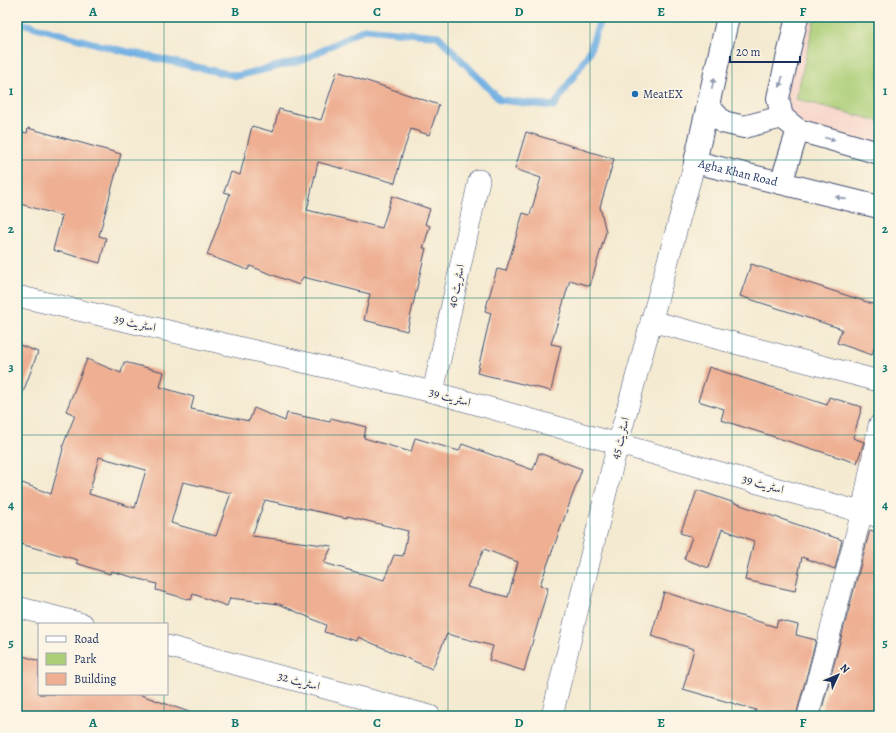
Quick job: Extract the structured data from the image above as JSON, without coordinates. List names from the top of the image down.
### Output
{
  "streets": {
    "street": [
      "Agha Khan Road",
      "اسٹریٹ 40",
      "اسٹریٹ 39",
      "اسٹریٹ 45",
      "اسٹریٹ 32"
    ]
  },
  "crossings": [
    ["Agha Khan Road", "اسٹریٹ 45"],
    ["اسٹریٹ 40", "اسٹریٹ 39"],
    ["اسٹریٹ 39", "اسٹریٹ 45"]
  ],
  "places": ["MeatEX"],
  "legend": ["Road", "Park", "Building"],
  "scale_bar": "20 m",
  "north": "top right",
  "grid": {
    "columns": [
      "A",
      "B",
      "C",
      "D",
      "E",
      "F"
    ],
    "rows": [
      "1",
      "2",
      "3",
      "4",
      "5"
    ]
  }
}
